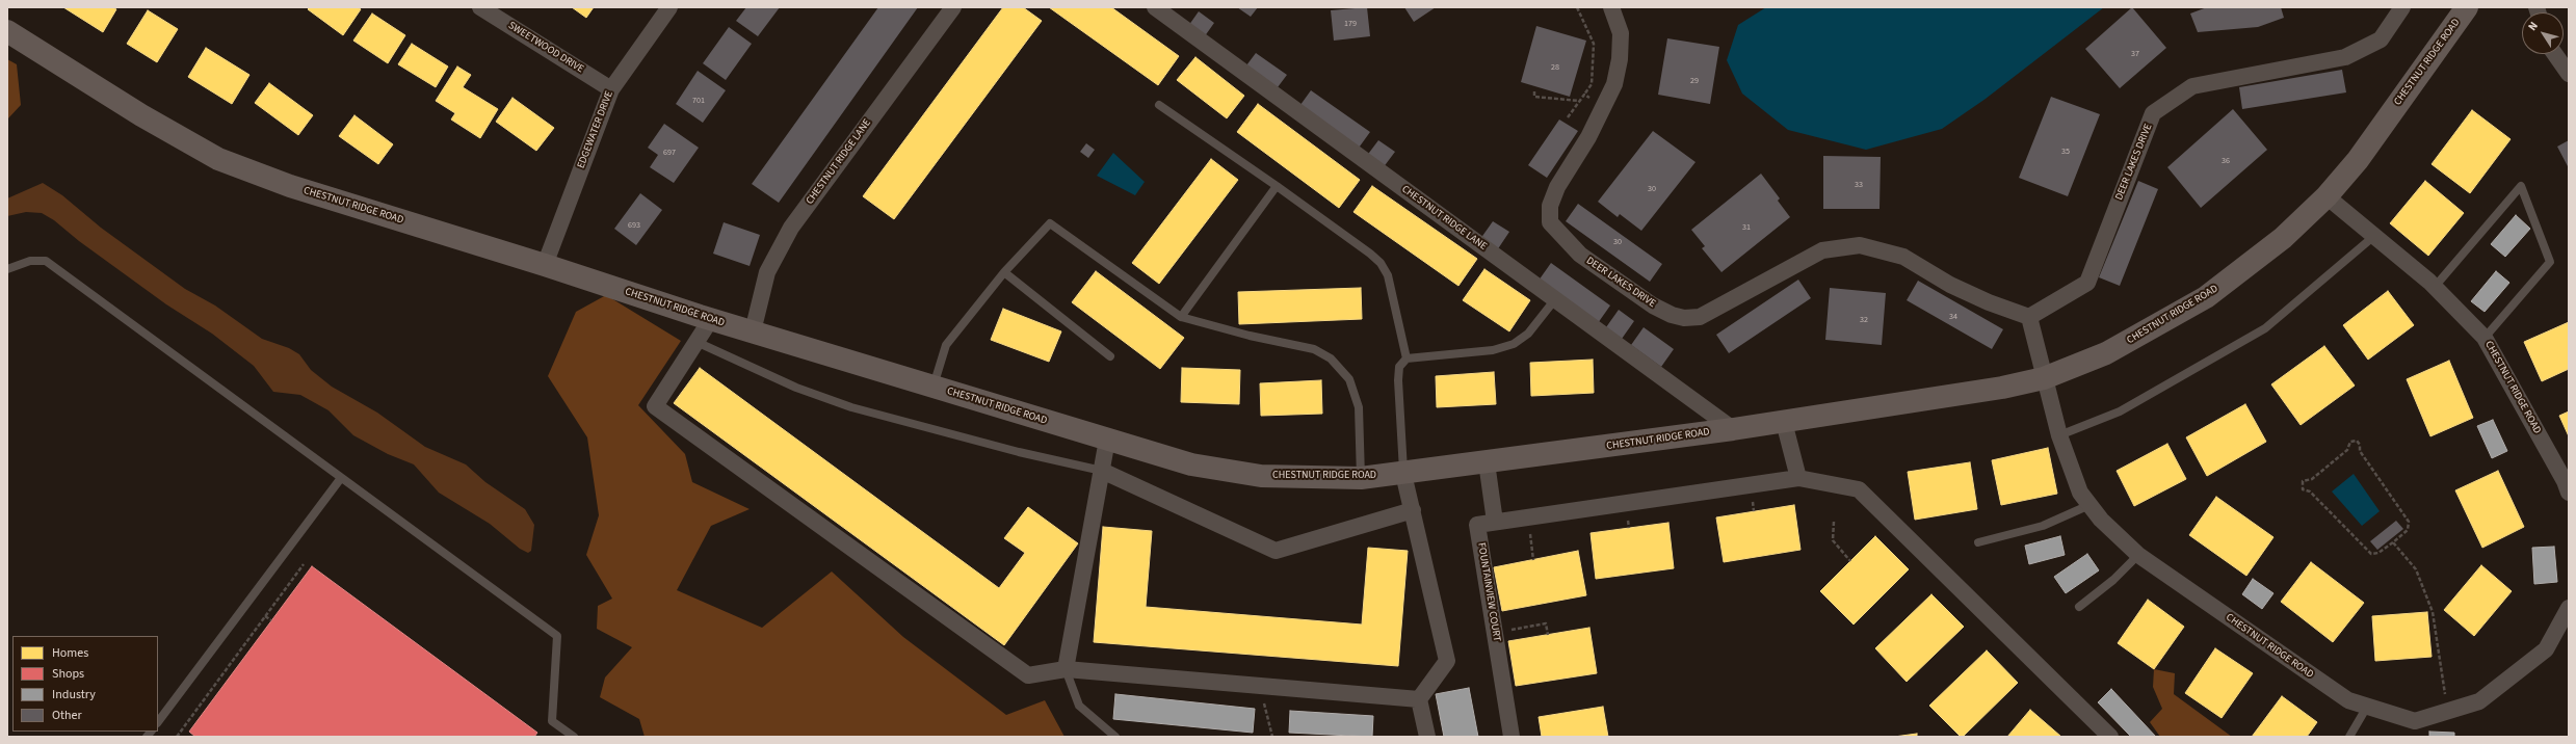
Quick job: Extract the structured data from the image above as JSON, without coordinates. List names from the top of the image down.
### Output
{
  "streets": {
    "street": [
      "SWEETWOOD DRIVE",
      "CHESTNUT RIDGE ROAD",
      "EDGEWATER DRIVE",
      "CHESTNUT RIDGE LANE",
      "DEER LAKES DRIVE",
      "FOUNTAINVIEW COURT"
    ]
  },
  "crossings": [
    ["SWEETWOOD DRIVE", "EDGEWATER DRIVE"],
    ["CHESTNUT RIDGE ROAD", "EDGEWATER DRIVE"],
    ["CHESTNUT RIDGE ROAD", "CHESTNUT RIDGE LANE"]
  ],
  "house_numbers": [
    "179",
    "37",
    "28",
    "29",
    "701",
    "35",
    "697",
    "36",
    "33",
    "30",
    "693",
    "31",
    "30",
    "34",
    "32"
  ],
  "legend": [
    "Homes",
    "Shops",
    "Industry",
    "Other"
  ],
  "north": "top left"
}
